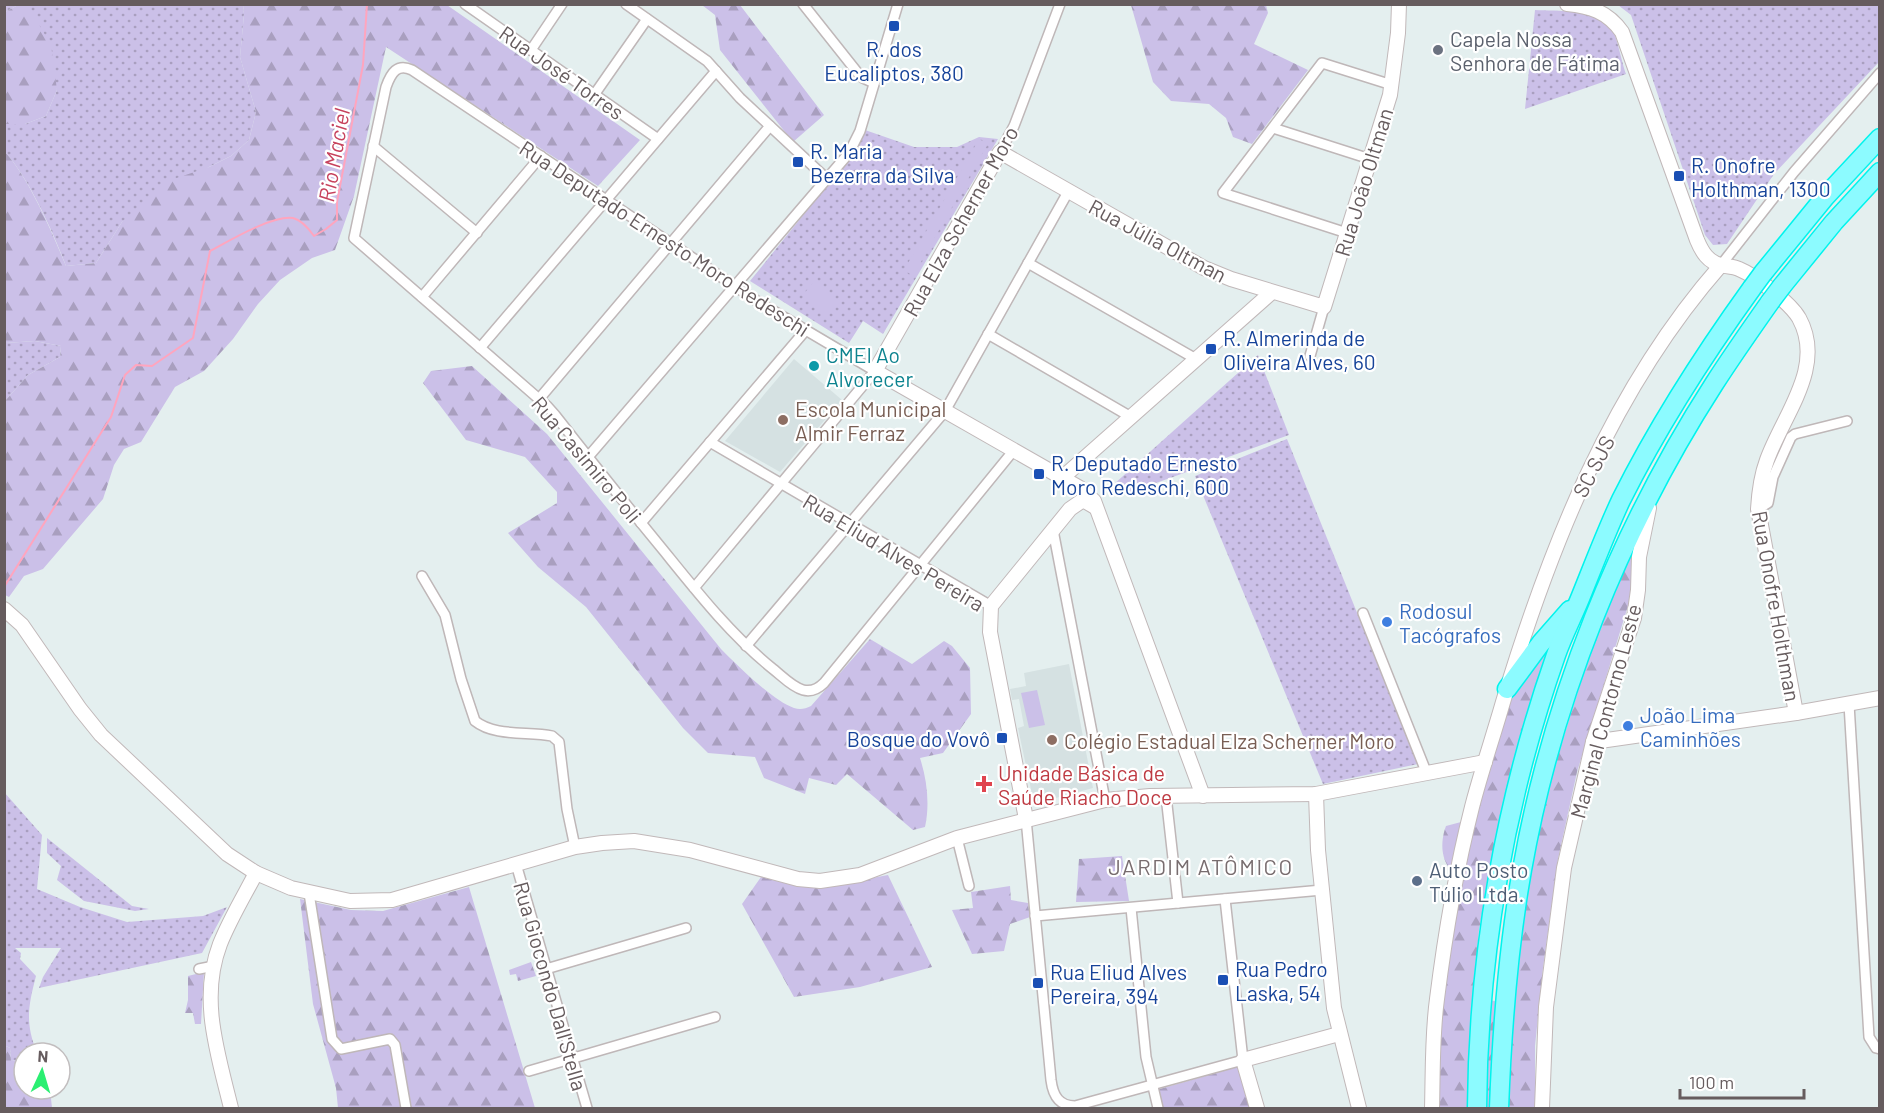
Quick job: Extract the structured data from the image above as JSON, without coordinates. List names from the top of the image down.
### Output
{
  "streets": {
    "street": [
      "Rua José Torres",
      "Rua João Oltman",
      "Rua Elza Scherner Moro",
      "Rua Deputado Ernesto Moro Redeschi",
      "Rua Júlia Oltman",
      "Rua Casimiro Poli",
      "SC SJS",
      "Rua Eliud Alves Pereira",
      "Rua Onofre Holthman",
      "Marginal Contorno Leste",
      "Rua Giocondo Dall'Stella"
    ]
  },
  "crossings": [
    ["Rua João Oltman", "Rua Júlia Oltman"],
    ["Rua Elza Scherner Moro", "Rua Deputado Ernesto Moro Redeschi"],
    ["Rua Elza Scherner Moro", "Rua Júlia Oltman"],
    ["Rua Elza Scherner Moro", "Rua Casimiro Poli"],
    ["Rua Elza Scherner Moro", "Rua Eliud Alves Pereira"],
    ["Rua Deputado Ernesto Moro Redeschi", "Rua Casimiro Poli"],
    ["Rua Casimiro Poli", "Rua Eliud Alves Pereira"],
    ["SC SJS", "Rua Onofre Holthman"]
  ],
  "districts": ["JARDIM ATÔMICO"],
  "water": ["Rio Maciel"],
  "places": {
    "transit": [
      "R. dos Eucaliptos, 380",
      "R. Maria Bezerra da Silva",
      "R. Onofre Holthman, 1300",
      "R. Almerinda de Oliveira Alves, 60",
      "R. Deputado Ernesto Moro Redeschi, 600",
      "Bosque do Vovô",
      "Rua Pedro Laska, 54",
      "Rua Eliud Alves Pereira, 394"
    ],
    "other": [
      "Capela Nossa Senhora de Fátima",
      "CMEI Ao Alvorecer",
      "Escola Municipal Almir Ferraz",
      "Rodosul Tacógrafos",
      "João Lima Caminhões",
      "Colégio Estadual Elza Scherner Moro",
      "Auto Posto Túlio Ltda."
    ],
    "health": ["Unidade Básica de Saúde Riacho Doce"]
  },
  "scale_bar": "100 m",
  "north": "top"
}
